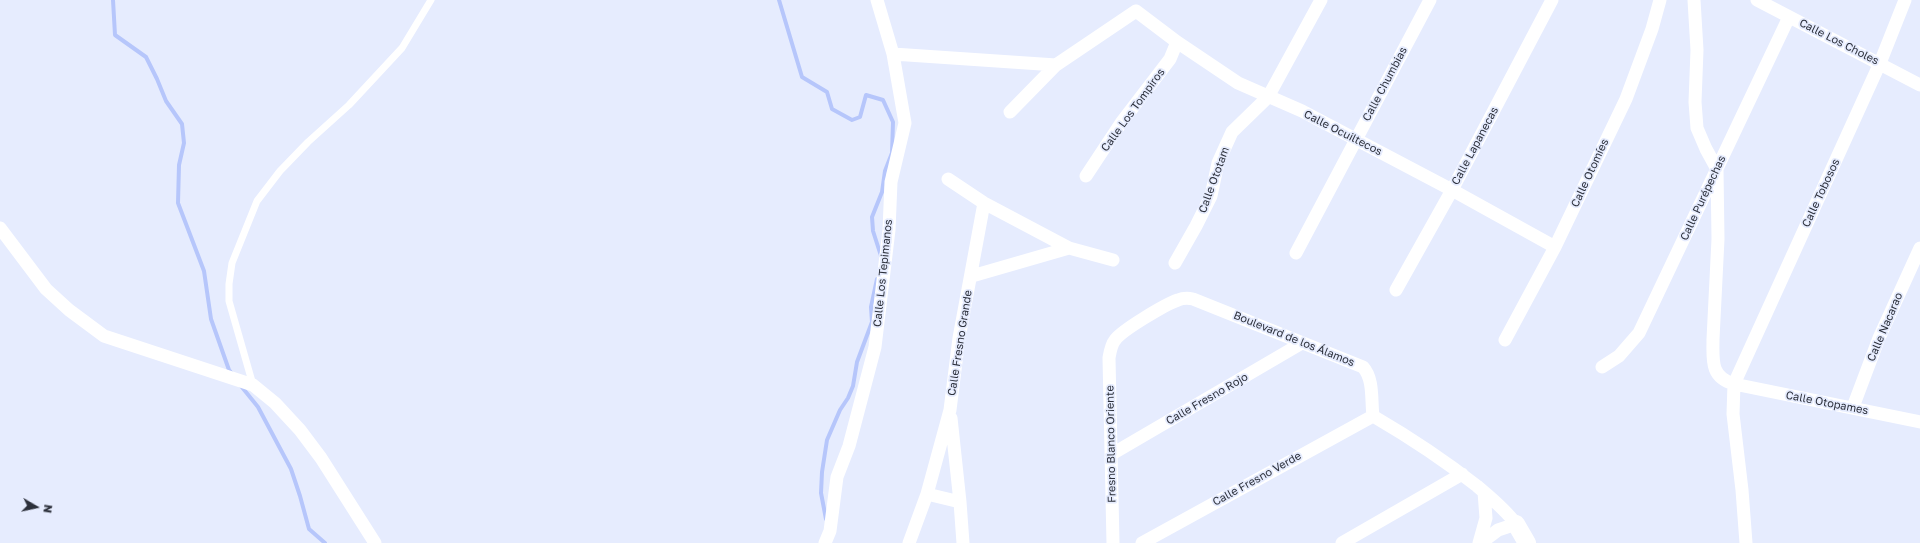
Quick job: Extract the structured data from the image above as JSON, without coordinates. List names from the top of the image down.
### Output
{
  "streets": {
    "street": [
      "Calle Los Choles",
      "Calle Chumbias",
      "Calle Los Tompiros",
      "Calle Ocuiltecos",
      "Calle Lapanecas",
      "Calle Otomíes",
      "Calle Ototam",
      "Calle Tobosos",
      "Calle Purépechas",
      "Calle Los Tepimanos",
      "Calle Nacarao",
      "Boulevard de los Álamos",
      "Calle Fresno Grande",
      "Calle Fresno Rojo",
      "Calle Otopames",
      "Fresno Blanco Oriente",
      "Calle Fresno Verde"
    ]
  },
  "crossings": [
    ["Calle Los Choles", "Calle Tobosos"],
    ["Calle Los Choles", "Calle Purépechas"],
    ["Calle Chumbias", "Calle Ocuiltecos"],
    ["Calle Los Tompiros", "Calle Ocuiltecos"],
    ["Calle Ocuiltecos", "Calle Lapanecas"],
    ["Calle Ocuiltecos", "Calle Otomíes"],
    ["Calle Ocuiltecos", "Calle Ototam"],
    ["Calle Tobosos", "Calle Otopames"],
    ["Calle Purépechas", "Calle Otopames"],
    ["Calle Nacarao", "Calle Otopames"],
    ["Boulevard de los Álamos", "Calle Fresno Rojo"],
    ["Boulevard de los Álamos", "Fresno Blanco Oriente"],
    ["Boulevard de los Álamos", "Calle Fresno Verde"],
    ["Calle Fresno Rojo", "Fresno Blanco Oriente"]
  ],
  "north": "right"
}
